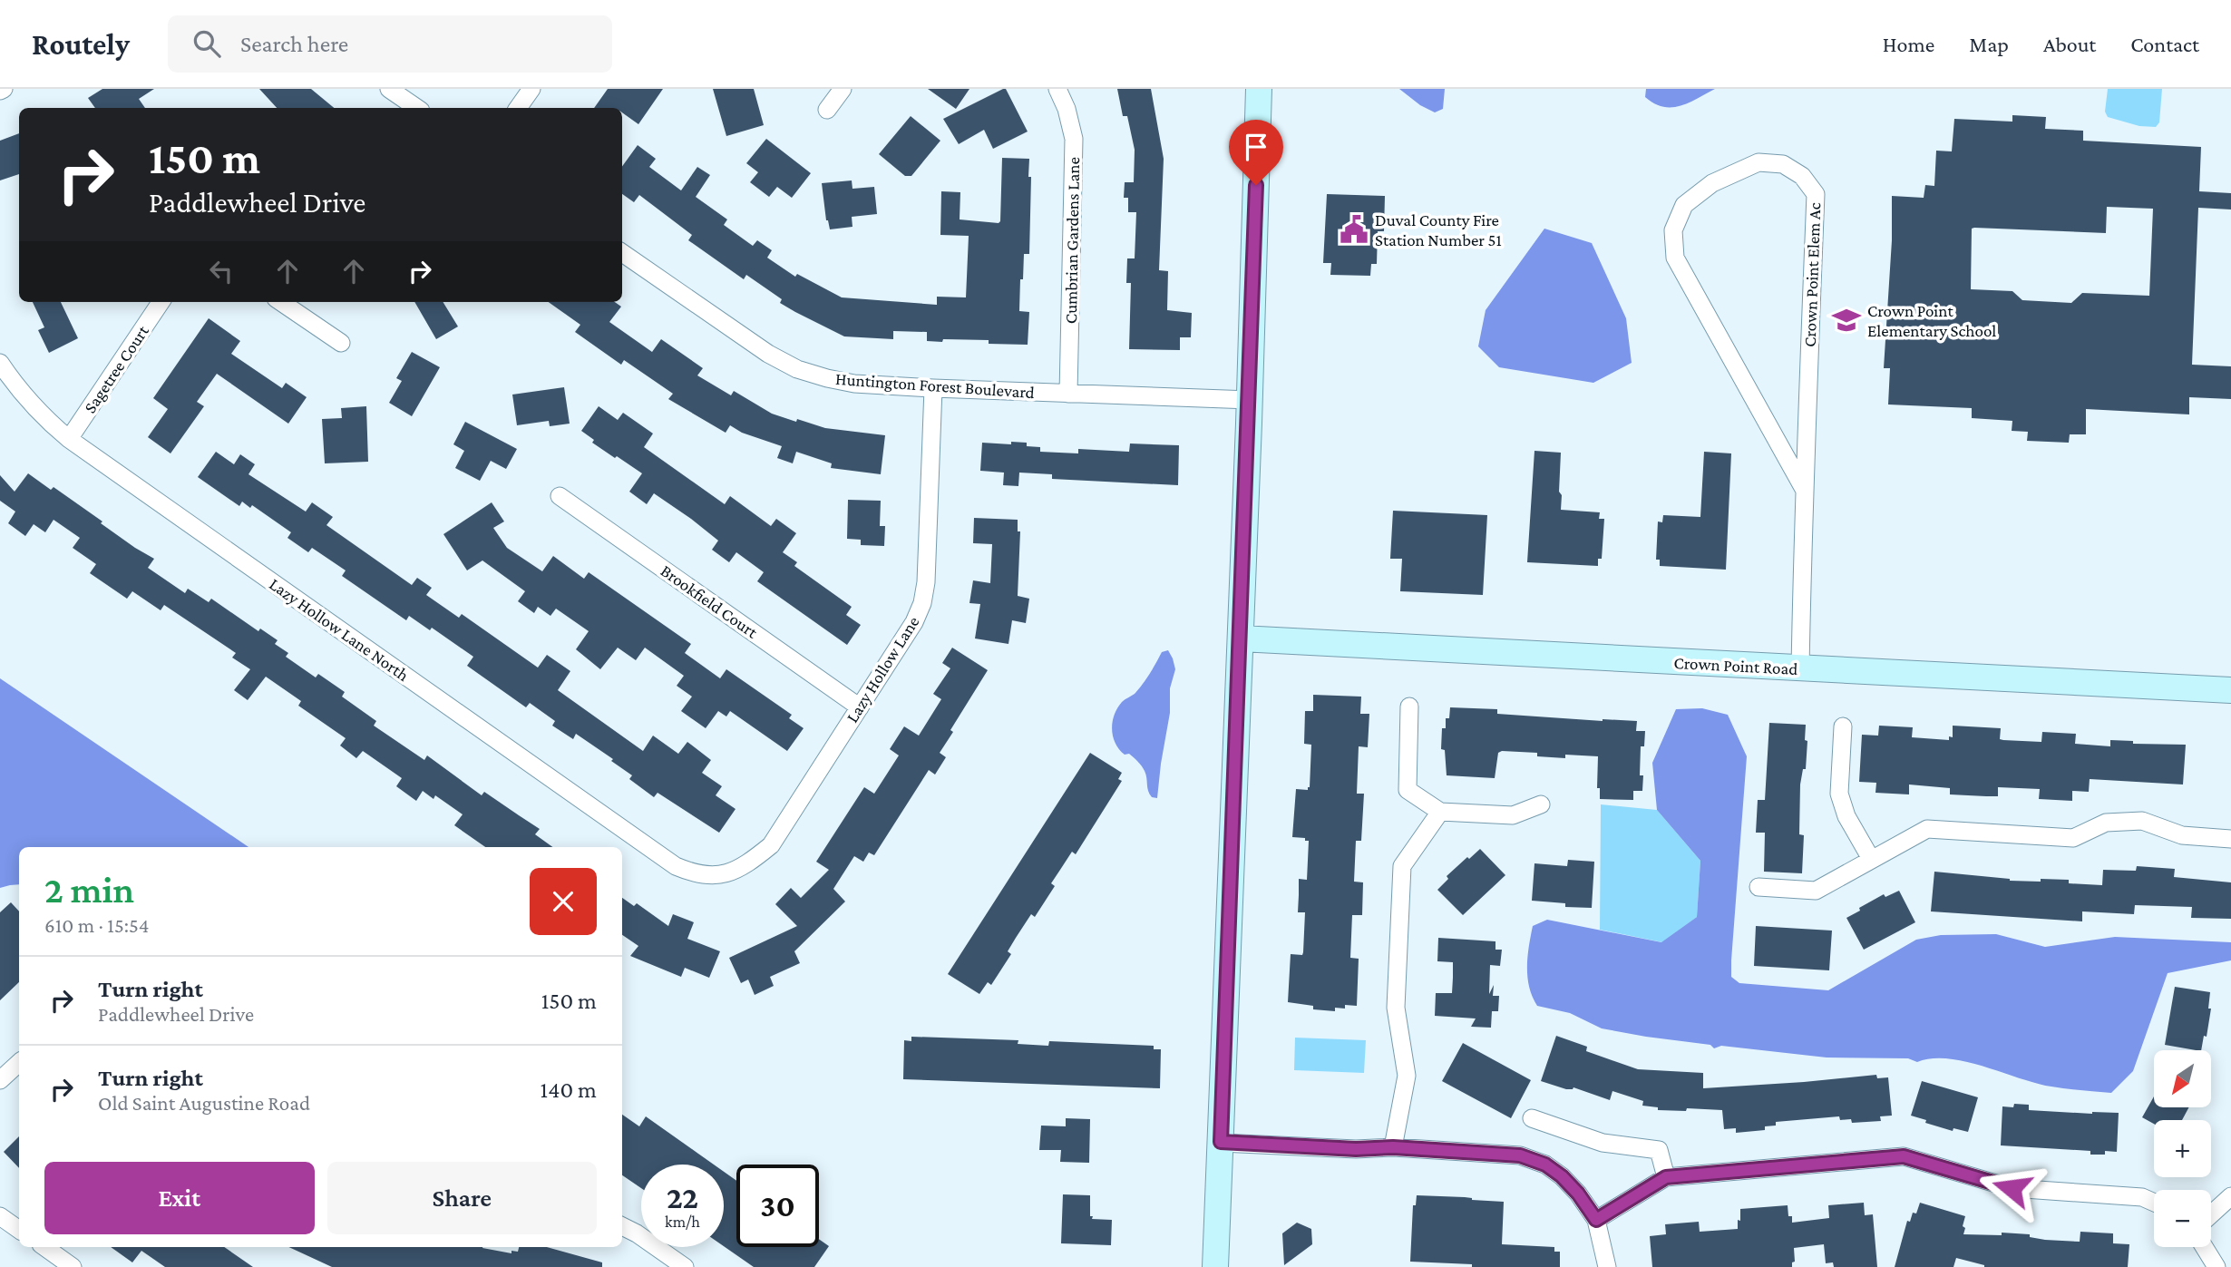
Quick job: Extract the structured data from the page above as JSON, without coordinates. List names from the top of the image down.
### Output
{
  "streets": {
    "main road": ["Crown Point Road"],
    "street": [
      "Cumbrian Gardens Lane",
      "Crown Point Elem Ac",
      "Sagetree Court",
      "Huntington Forest Boulevard",
      "Brookfield Court",
      "Lazy Hollow Lane North",
      "Lazy Hollow Lane"
    ]
  },
  "crossings": [
    ["Cumbrian Gardens Lane", "Huntington Forest Boulevard"],
    ["Crown Point Elem Ac", "Crown Point Road"],
    ["Sagetree Court", "Lazy Hollow Lane North"],
    ["Huntington Forest Boulevard", "Lazy Hollow Lane"],
    ["Brookfield Court", "Lazy Hollow Lane"],
    ["Lazy Hollow Lane North", "Lazy Hollow Lane"]
  ],
  "places": {
    "public building": ["Duval County Fire Station Number 51"],
    "school or university": ["Crown Point Elementary School"]
  },
  "north": "bottom left",
  "page": {
    "header": "Routely",
    "search": "Search here",
    "nav": [
      "Home",
      "Map",
      "About",
      "Contact"
    ],
    "turn": ["150 m", "Paddlewheel Drive"],
    "heading": ["2 min", "610 m · 15:54"],
    "list": [
      {
        "name": "Turn right",
        "note": "Paddlewheel Drive",
        "value": "150 m"
      },
      {
        "name": "Turn right",
        "note": "Old Saint Augustine Road",
        "value": "140 m"
      }
    ],
    "map_buttons": ["+", "−"],
    "buttons": ["Exit", "Share"],
    "speed": "22 km/h",
    "limit": "30"
  }
}
